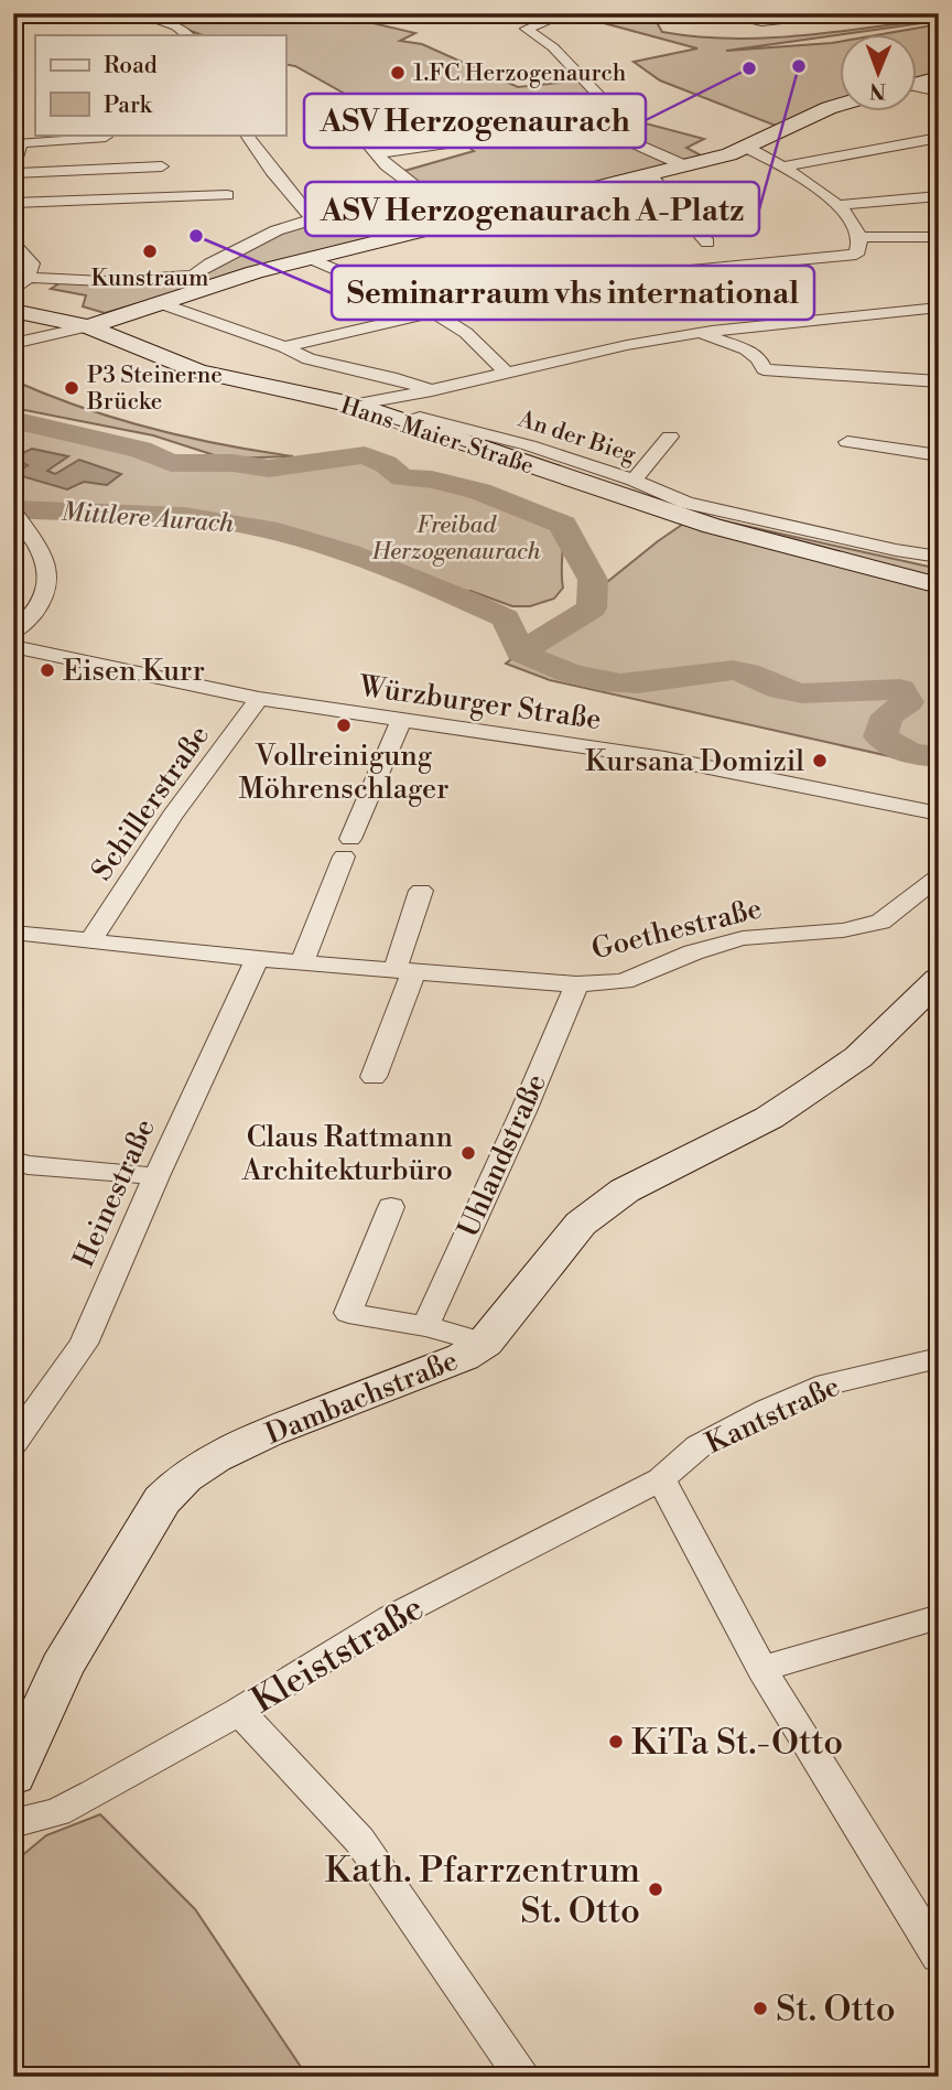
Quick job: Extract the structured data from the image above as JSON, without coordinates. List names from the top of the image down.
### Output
{
  "streets": {
    "street": [
      "Hans-Maier-Straße",
      "An der Bieg",
      "Würzburger Straße",
      "Schillerstraße",
      "Goethestraße",
      "Uhlandstraße",
      "Heinestraße",
      "Dambachstraße",
      "Kantstraße",
      "Kleiststraße"
    ]
  },
  "crossings": [
    ["Hans-Maier-Straße", "An der Bieg"],
    ["Würzburger Straße", "Schillerstraße"],
    ["Schillerstraße", "Goethestraße"],
    ["Goethestraße", "Uhlandstraße"],
    ["Goethestraße", "Heinestraße"],
    ["Kantstraße", "Kleiststraße"]
  ],
  "water": ["Mittlere Aurach"],
  "parks": ["Freibad Herzogenaurach"],
  "places": [
    "ASV Herzogenaurach A-Platz",
    "ASV Herzogenaurach",
    "1.FC Herzogenaurch",
    "Seminarraum vhs international",
    "Kunstraum",
    "P3 Steinerne Brücke",
    "Eisen Kurr",
    "Vollreinigung Möhrenschlager",
    "Kursana Domizil",
    "Claus Rattmann Architekturbüro",
    "KiTa St.-Otto",
    "Kath. Pfarrzentrum St. Otto",
    "St. Otto"
  ],
  "legend": ["Road", "Park"],
  "north": "bottom"
}
